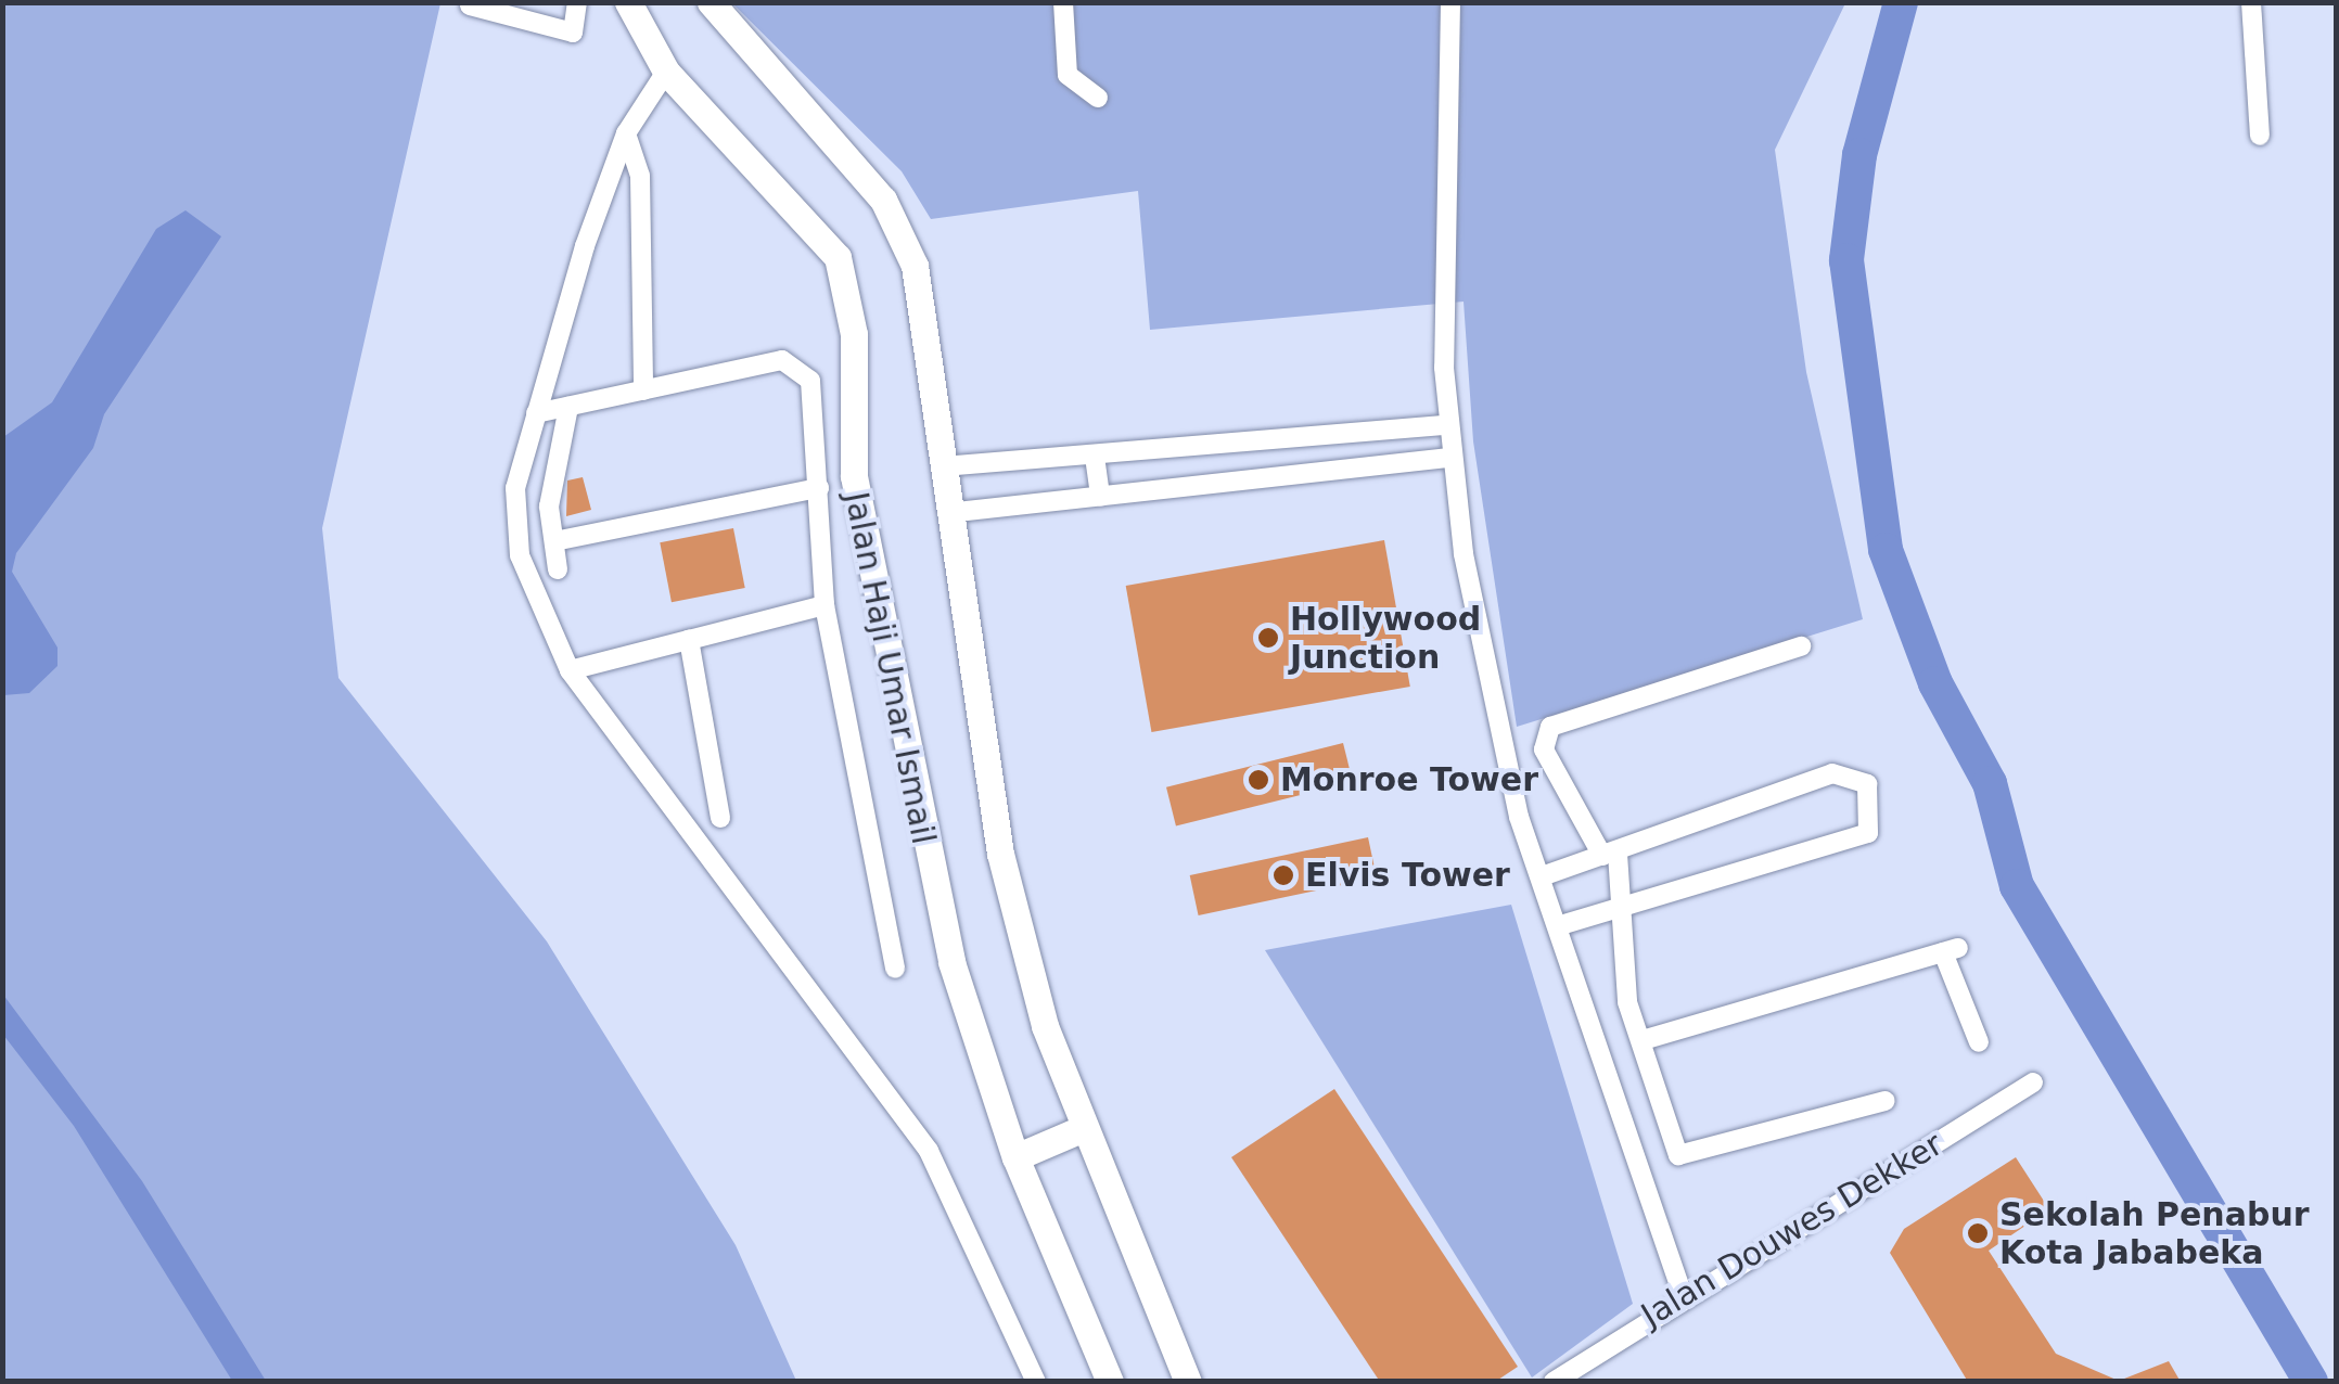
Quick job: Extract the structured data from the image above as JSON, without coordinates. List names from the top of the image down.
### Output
{
  "streets": {
    "main road": ["Jalan Haji Umar Ismail"],
    "street": ["Jalan Douwes Dekker"]
  },
  "places": [
    "Hollywood Junction",
    "Monroe Tower",
    "Elvis Tower",
    "Sekolah Penabur Kota Jababeka"
  ]
}
